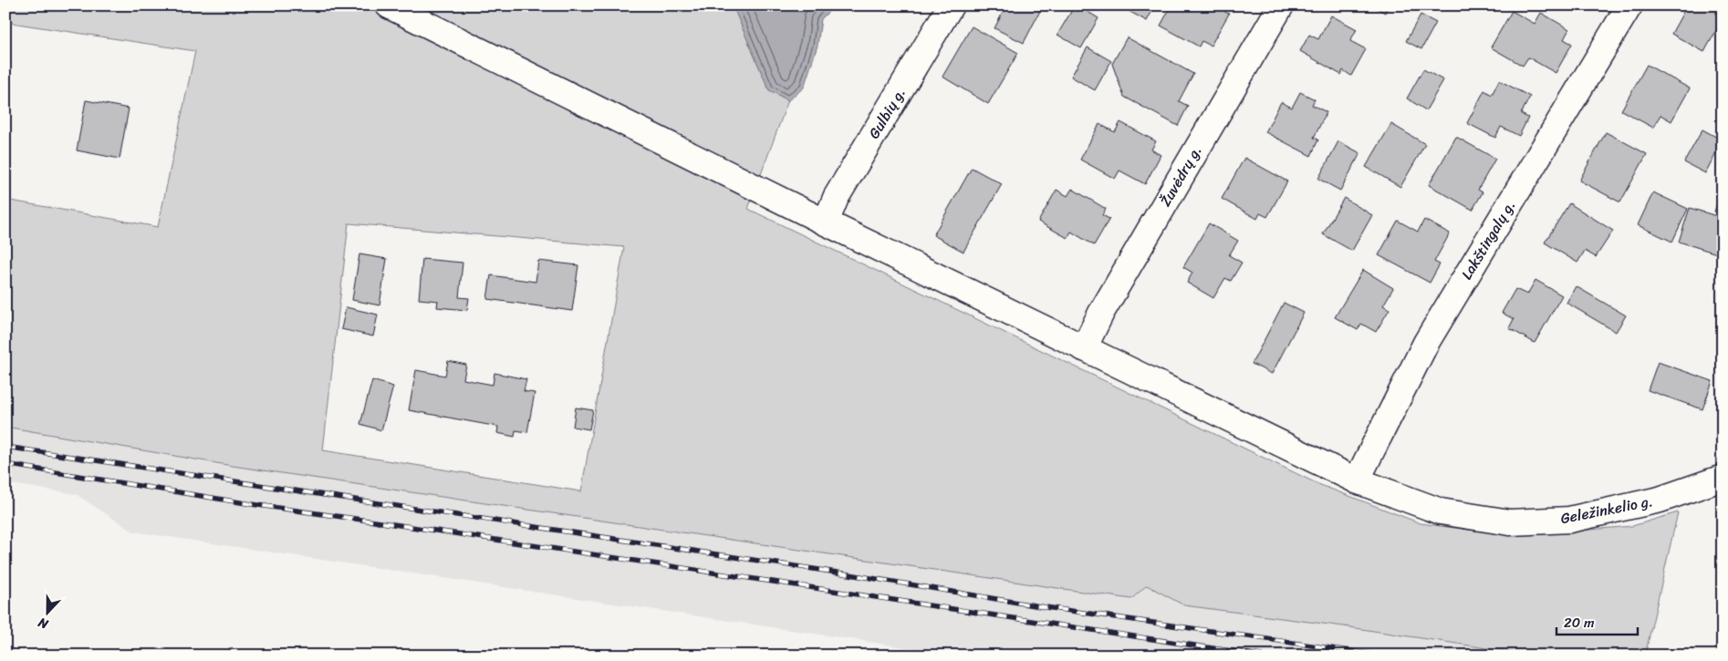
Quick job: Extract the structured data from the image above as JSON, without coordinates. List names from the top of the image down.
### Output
{
  "streets": {
    "street": [
      "Gulbių g.",
      "Žuvėdrų g.",
      "Lakštingalų g.",
      "Geležinkelio g."
    ]
  },
  "crossings": [
    ["Gulbių g.", "Geležinkelio g."],
    ["Žuvėdrų g.", "Geležinkelio g."],
    ["Lakštingalų g.", "Geležinkelio g."]
  ],
  "scale_bar": "20 m",
  "north": "bottom"
}
